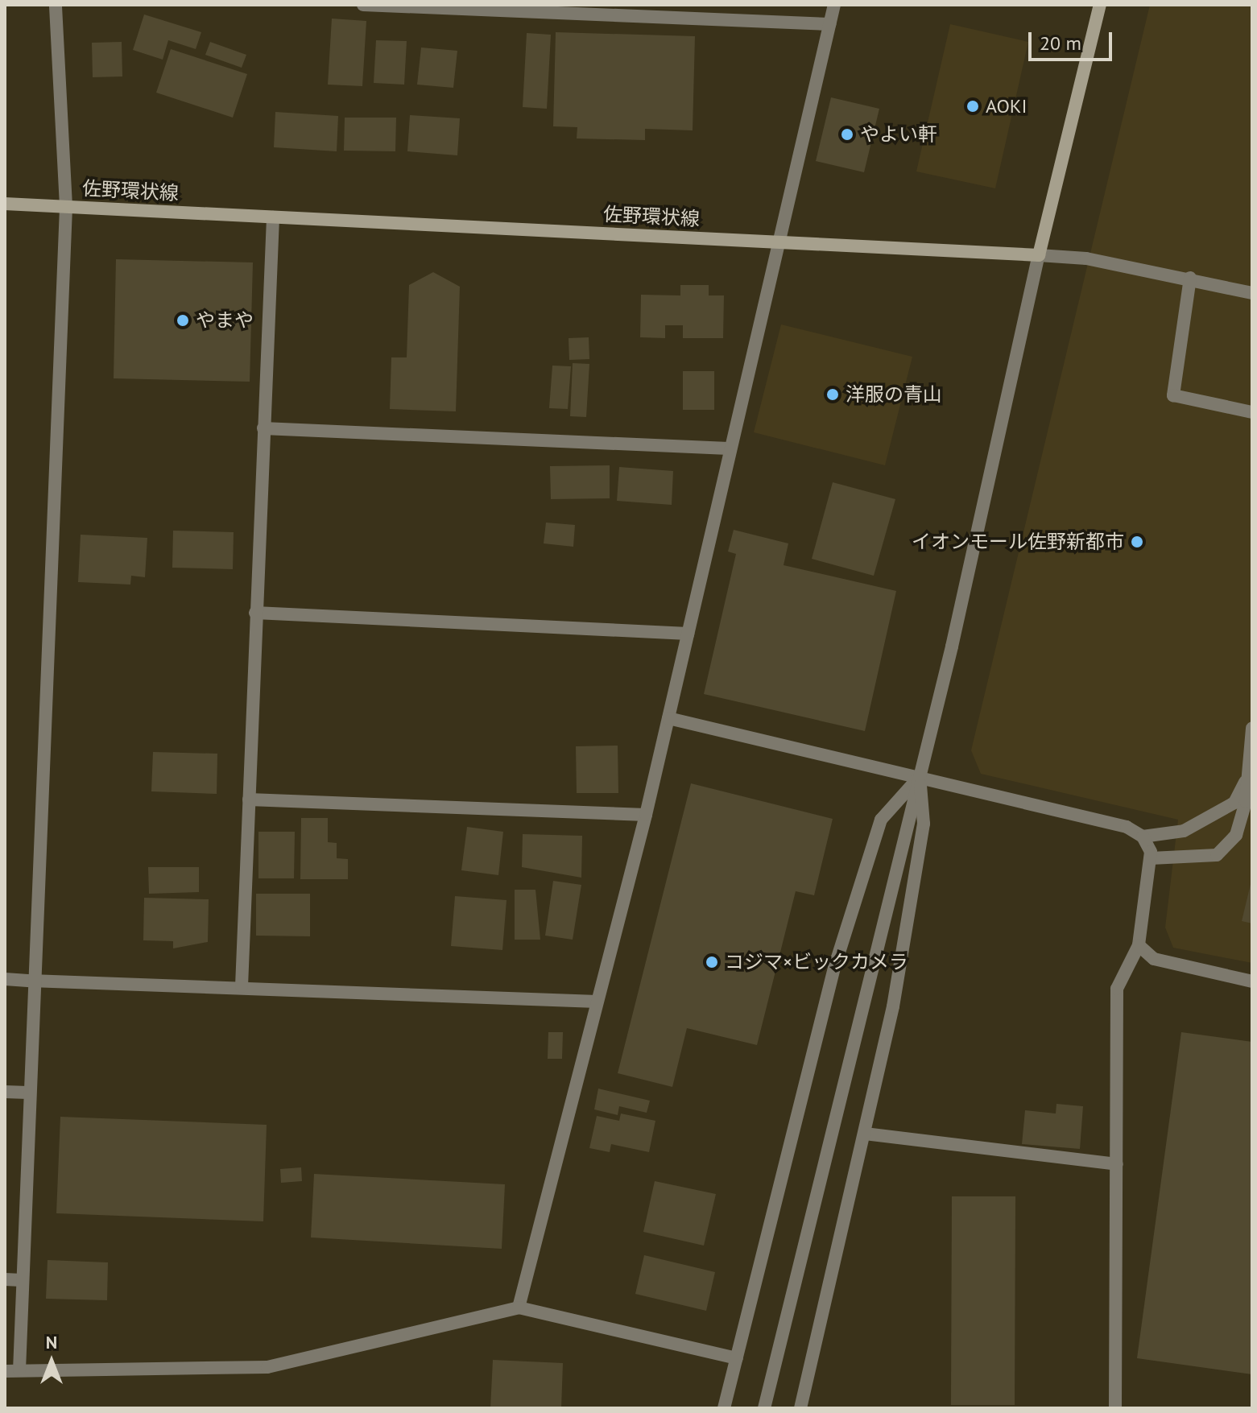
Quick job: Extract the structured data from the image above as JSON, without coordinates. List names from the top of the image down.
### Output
{
  "streets": {
    "main road": ["佐野環状線"]
  },
  "places": [
    "AOKI",
    "やよい軒",
    "やまや",
    "洋服の青山",
    "イオンモール佐野新都市",
    "コジマ×ビックカメラ"
  ],
  "scale_bar": "20 m",
  "north": "top"
}
